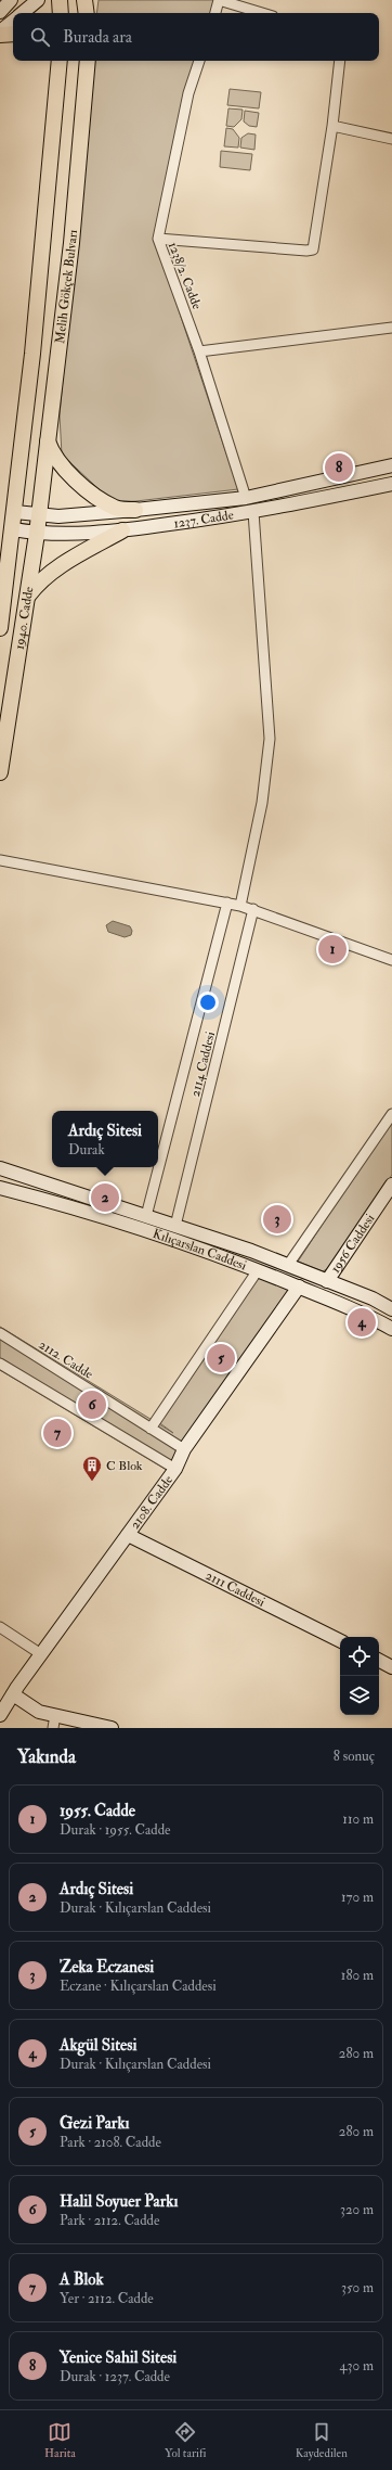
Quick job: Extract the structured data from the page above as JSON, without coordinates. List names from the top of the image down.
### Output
{
  "streets": {
    "main road": ["Melih Gökçek Bulvarı", "1940. Cadde"],
    "street": [
      "1238/2. Cadde",
      "1237. Cadde",
      "2114 Caddesi",
      "1956 Caddesi",
      "Kılıçarslan Caddesi",
      "2112. Cadde",
      "2108. Cadde",
      "2111 Caddesi"
    ]
  },
  "crossings": [
    ["1238/2. Cadde", "1237. Cadde"],
    ["Melih Gökçek Bulvarı", "1237. Cadde"],
    ["Melih Gökçek Bulvarı", "1940. Cadde"],
    ["1237. Cadde", "1940. Cadde"],
    ["2114 Caddesi", "Kılıçarslan Caddesi"],
    ["1956 Caddesi", "Kılıçarslan Caddesi"],
    ["Kılıçarslan Caddesi", "2108. Cadde"],
    ["2112. Cadde", "2108. Cadde"],
    ["2108. Cadde", "2111 Caddesi"]
  ],
  "places": {
    "building": ["C Blok"]
  },
  "page": {
    "search": "Burada ara",
    "pins": [
      "8",
      "1",
      "2",
      "3",
      "4",
      "5",
      "6",
      "7"
    ],
    "popup": ["Ardıç Sitesi", "Durak"],
    "heading": ["Yakında", "8 sonuç"],
    "list": [
      {
        "mark": "1",
        "name": "1955. Cadde",
        "note": "Durak · 1955. Cadde",
        "value": "110 m"
      },
      {
        "mark": "2",
        "name": "Ardıç Sitesi",
        "note": "Durak · Kılıçarslan Caddesi",
        "value": "170 m"
      },
      {
        "mark": "3",
        "name": "Zeka Eczanesi",
        "note": "Eczane · Kılıçarslan Caddesi",
        "value": "180 m"
      },
      {
        "mark": "4",
        "name": "Akgül Sitesi",
        "note": "Durak · Kılıçarslan Caddesi",
        "value": "280 m"
      },
      {
        "mark": "5",
        "name": "Gezi Parkı",
        "note": "Park · 2108. Cadde",
        "value": "280 m"
      },
      {
        "mark": "6",
        "name": "Halil Soyuer Parkı",
        "note": "Park · 2112. Cadde",
        "value": "320 m"
      },
      {
        "mark": "7",
        "name": "A Blok",
        "note": "Yer · 2112. Cadde",
        "value": "350 m"
      },
      {
        "mark": "8",
        "name": "Yenice Sahil Sitesi",
        "note": "Durak · 1237. Cadde",
        "value": "430 m"
      }
    ],
    "nav": ["Harita", "Yol tarifi", "Kaydedilen"]
  }
}
